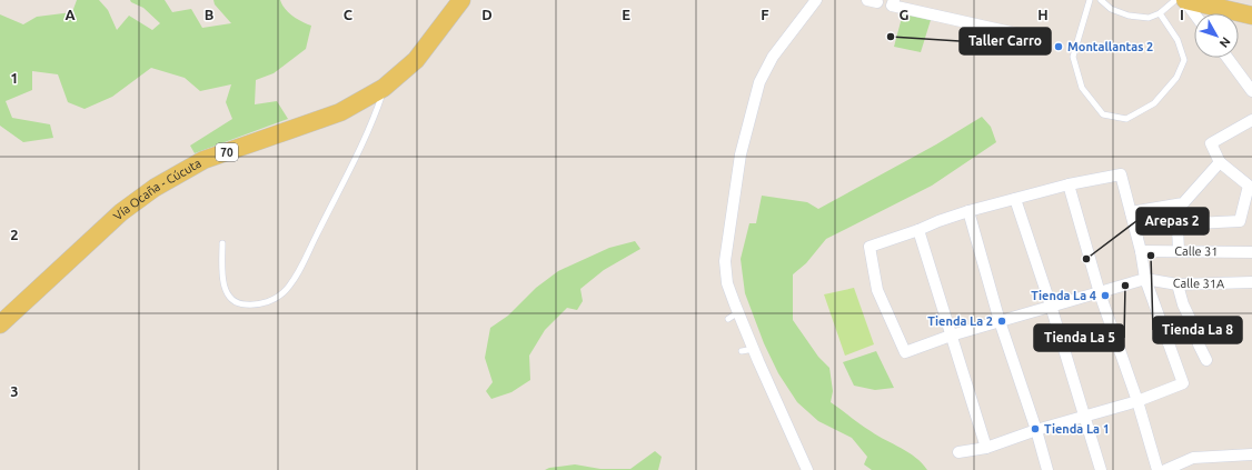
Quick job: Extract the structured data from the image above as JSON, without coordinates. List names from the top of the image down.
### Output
{
  "streets": {
    "main road": ["70", "Vía Ocaña - Cúcuta"],
    "street": ["Calle 31", "Calle 31A"]
  },
  "places": [
    "Taller Carro",
    "Montallantas 2",
    "Tienda La 8",
    "Arepas 2",
    "Tienda La 5",
    "Tienda La 4",
    "Tienda La 2",
    "Tienda La 1"
  ],
  "north": "bottom right",
  "grid": {
    "columns": [
      "A",
      "B",
      "C",
      "D",
      "E",
      "F",
      "G",
      "H",
      "I"
    ],
    "rows": ["1", "2", "3"]
  }
}
